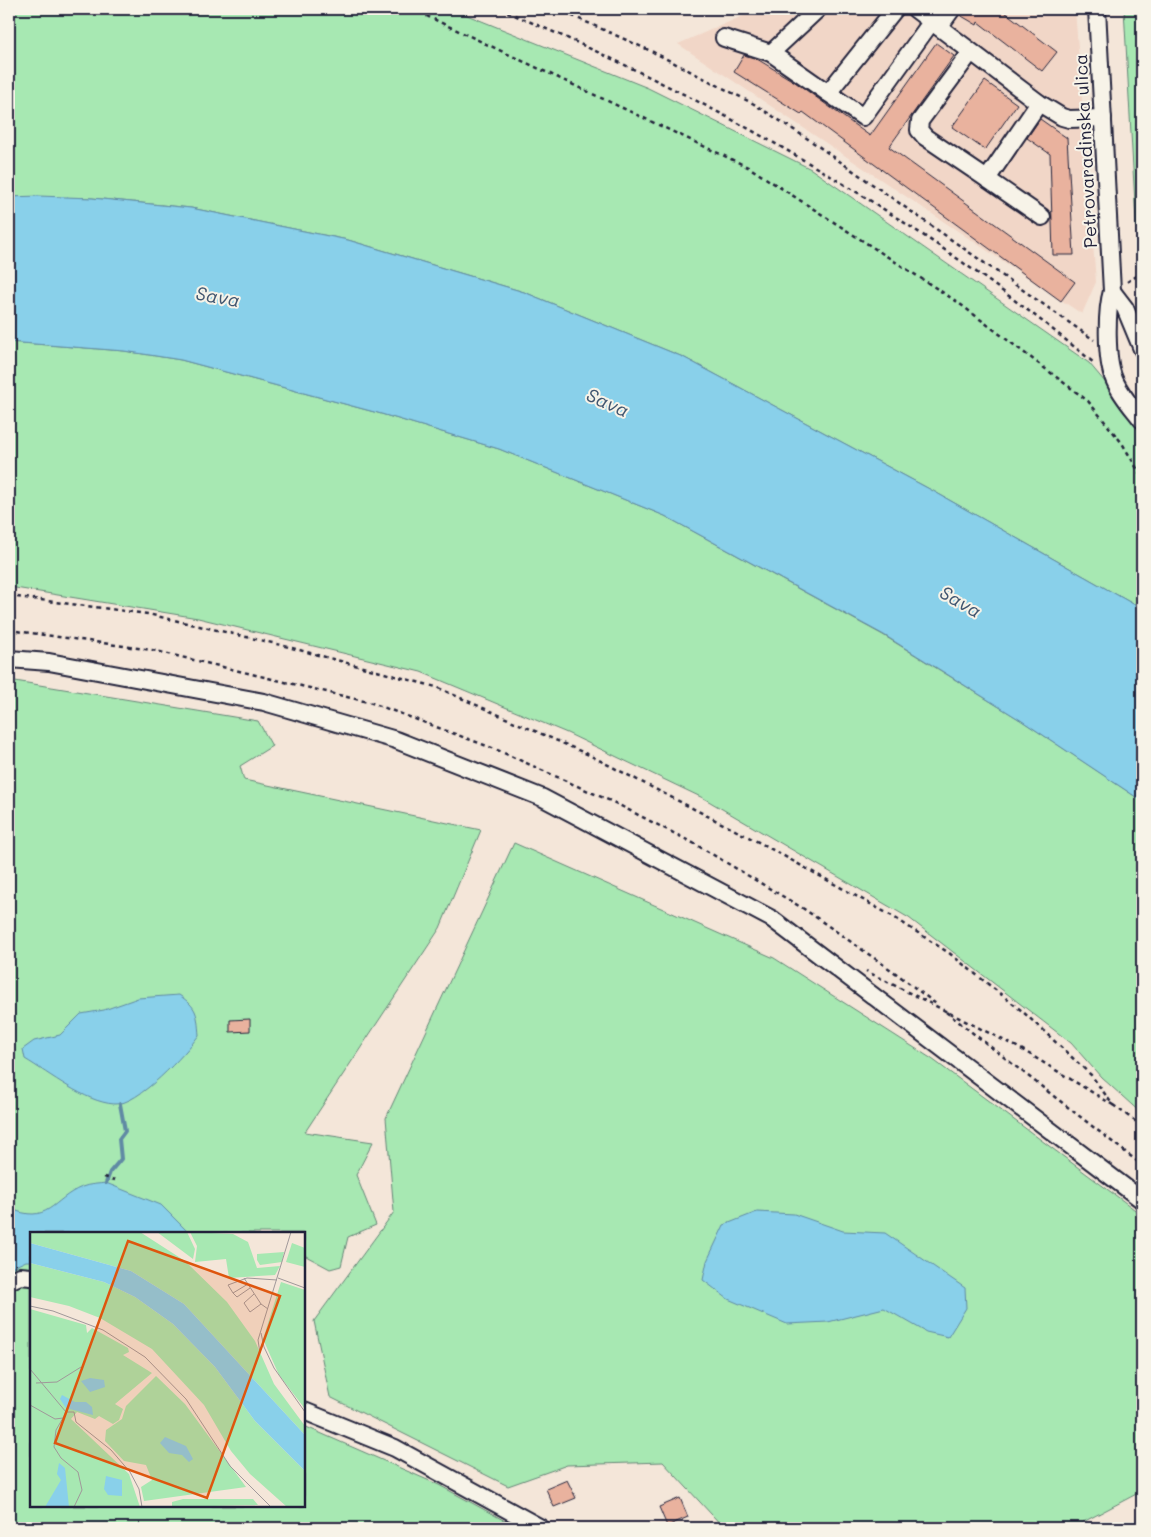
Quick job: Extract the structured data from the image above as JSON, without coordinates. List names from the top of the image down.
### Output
{
  "streets": {
    "street": ["Petrovaradinska ulica"]
  },
  "water": ["Sava"]
}
